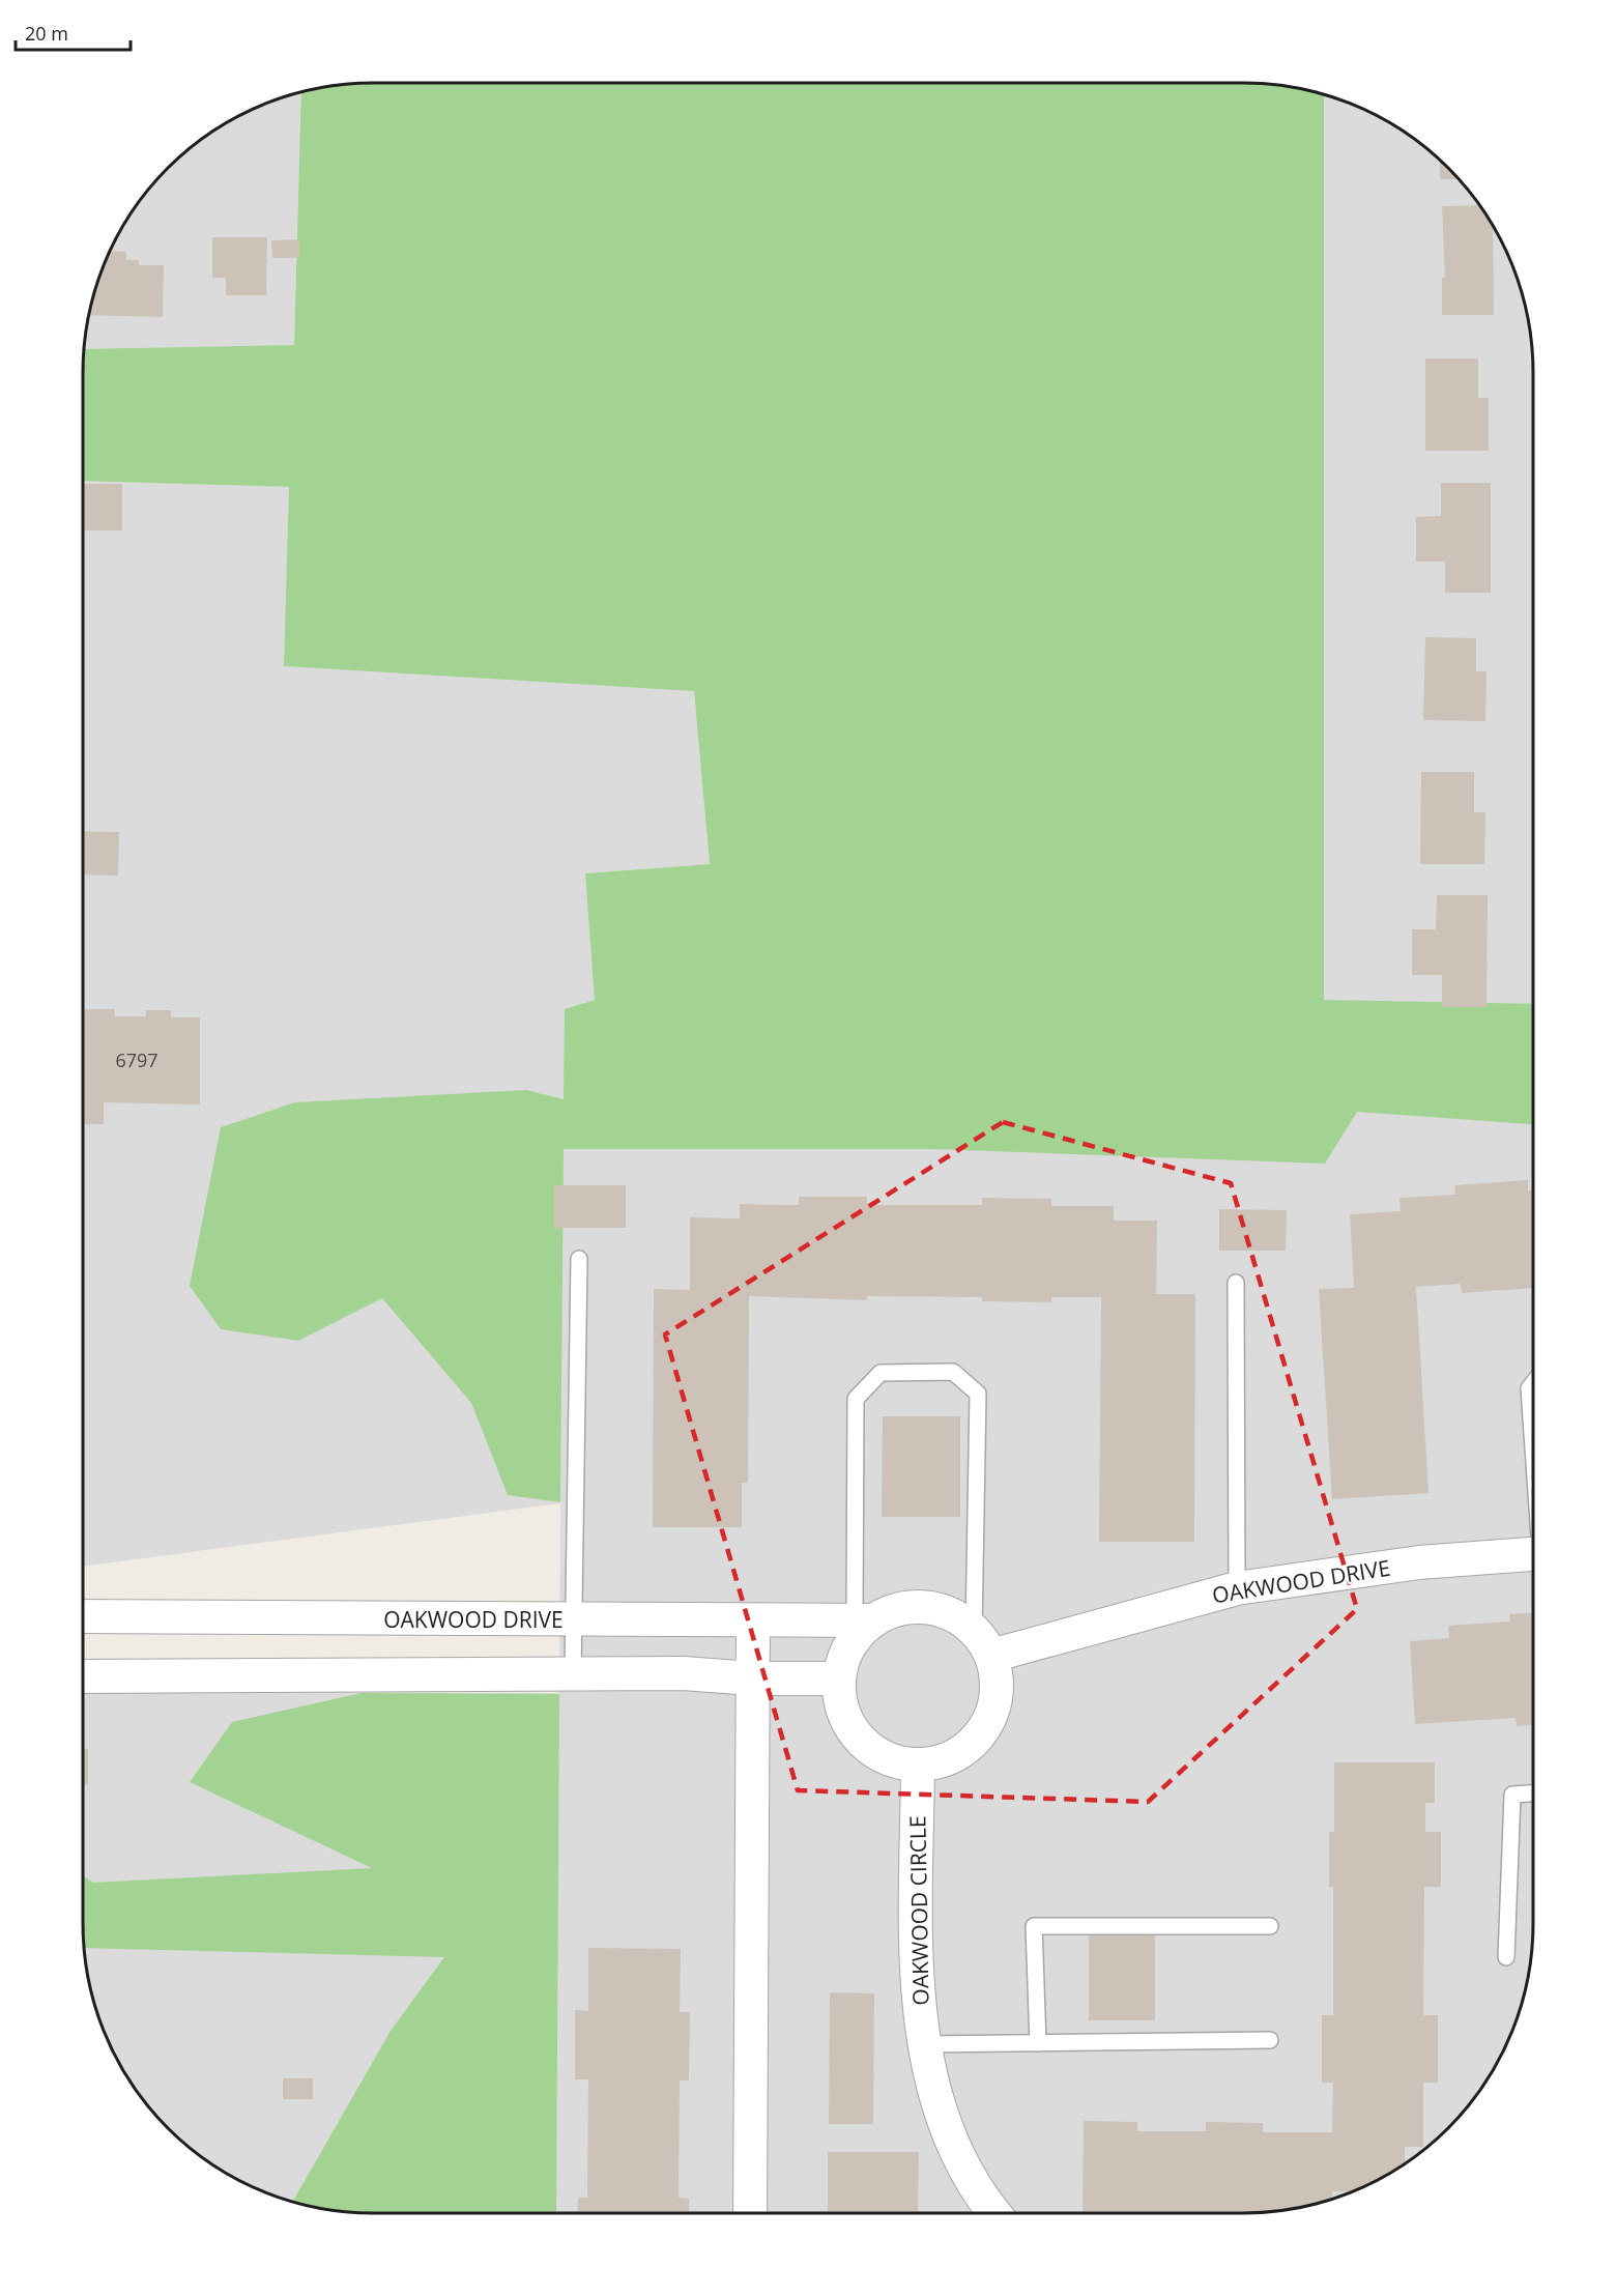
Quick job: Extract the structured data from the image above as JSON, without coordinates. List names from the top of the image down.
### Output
{
  "streets": {
    "street": ["OAKWOOD DRIVE", "OAKWOOD CIRCLE"]
  },
  "crossings": [
    ["OAKWOOD DRIVE", "OAKWOOD CIRCLE"]
  ],
  "house_numbers": ["6797"],
  "scale_bar": "20 m"
}
